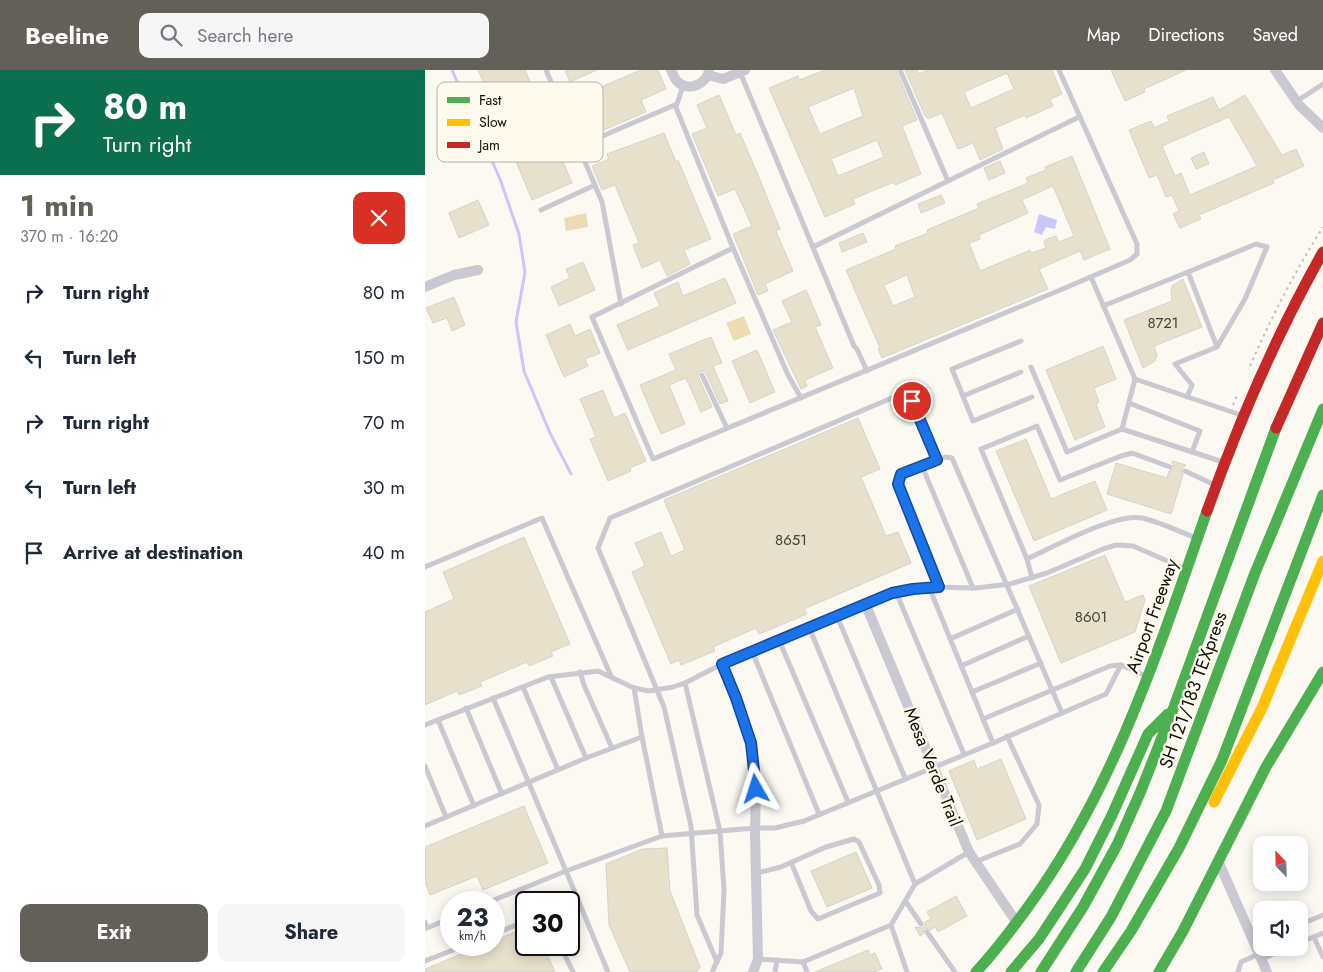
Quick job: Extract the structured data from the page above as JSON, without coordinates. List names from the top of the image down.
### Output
{
  "streets": {
    "main road": ["Airport Freeway", "SH 121/183 TEXpress"],
    "street": ["Mesa Verde Trail"]
  },
  "crossings": [
    ["Airport Freeway", "Mesa Verde Trail"]
  ],
  "house_numbers": ["8721", "8651", "8601"],
  "legend": ["Fast", "Slow", "Jam"],
  "north": "top left",
  "page": {
    "header": "Beeline",
    "search": "Search here",
    "nav": ["Map", "Directions", "Saved"],
    "turn": ["80 m", "Turn right"],
    "heading": ["1 min", "370 m · 16:20"],
    "list": [
      {
        "name": "Turn right",
        "value": "80 m"
      },
      {
        "name": "Turn left",
        "value": "150 m"
      },
      {
        "name": "Turn right",
        "value": "70 m"
      },
      {
        "name": "Turn left",
        "value": "30 m"
      },
      {
        "name": "Arrive at destination",
        "value": "40 m"
      }
    ],
    "speed": "23 km/h",
    "limit": "30",
    "buttons": ["Exit", "Share"]
  }
}
